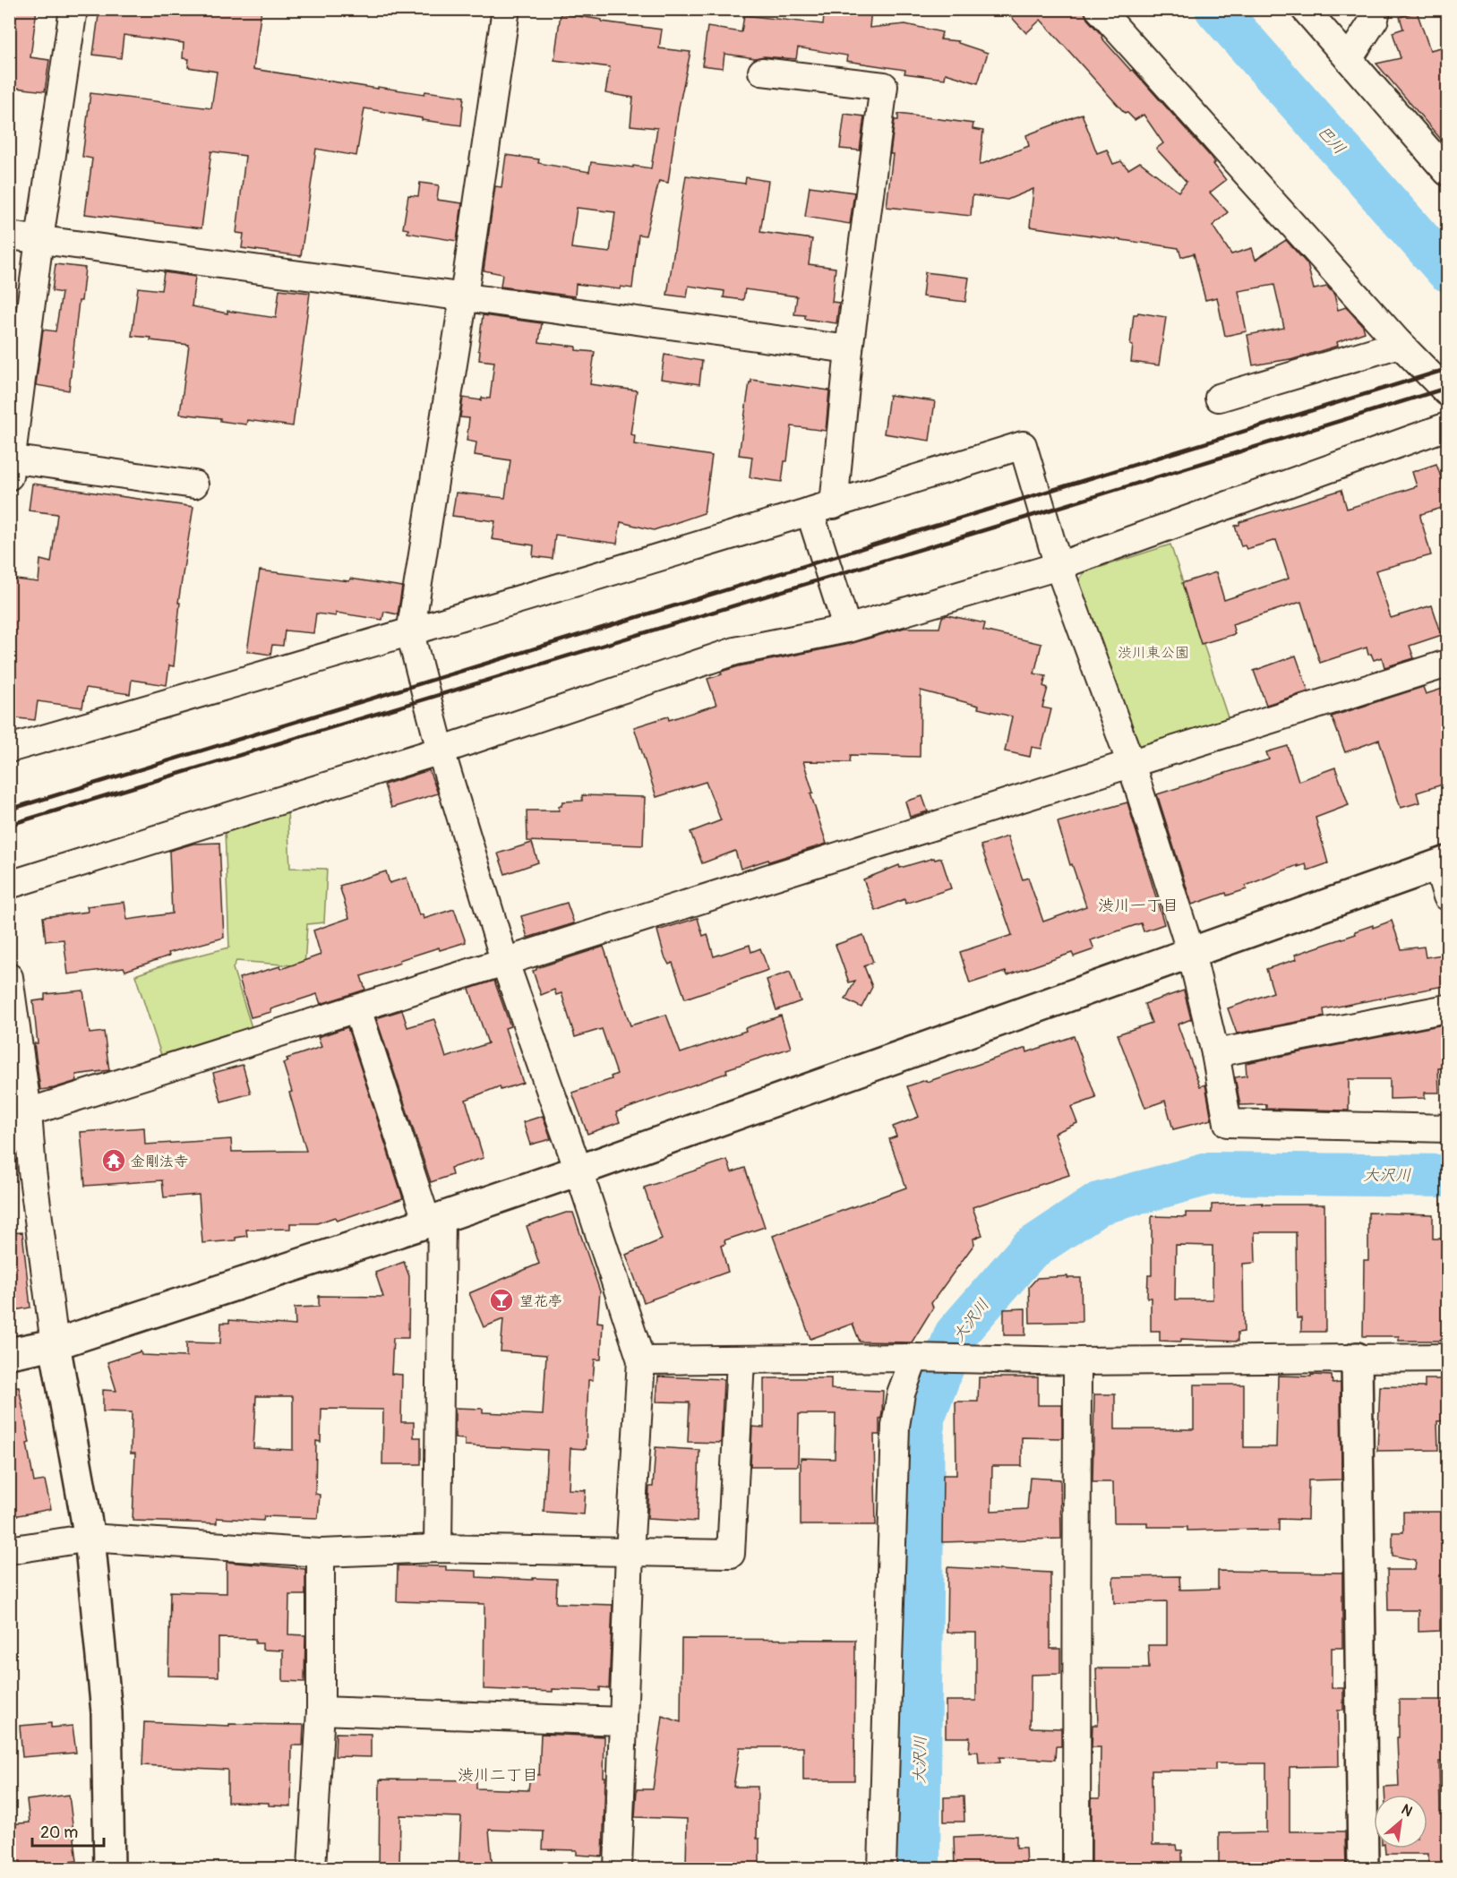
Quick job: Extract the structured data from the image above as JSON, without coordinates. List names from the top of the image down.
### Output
{
  "districts": ["渋川一丁目", "渋川二丁目"],
  "water": ["巴川", "大沢川"],
  "parks": ["渋川東公園"],
  "places": {
    "temple": ["金剛法寺"],
    "bar": ["望花亭"]
  },
  "scale_bar": "20 m",
  "north": "top right"
}
